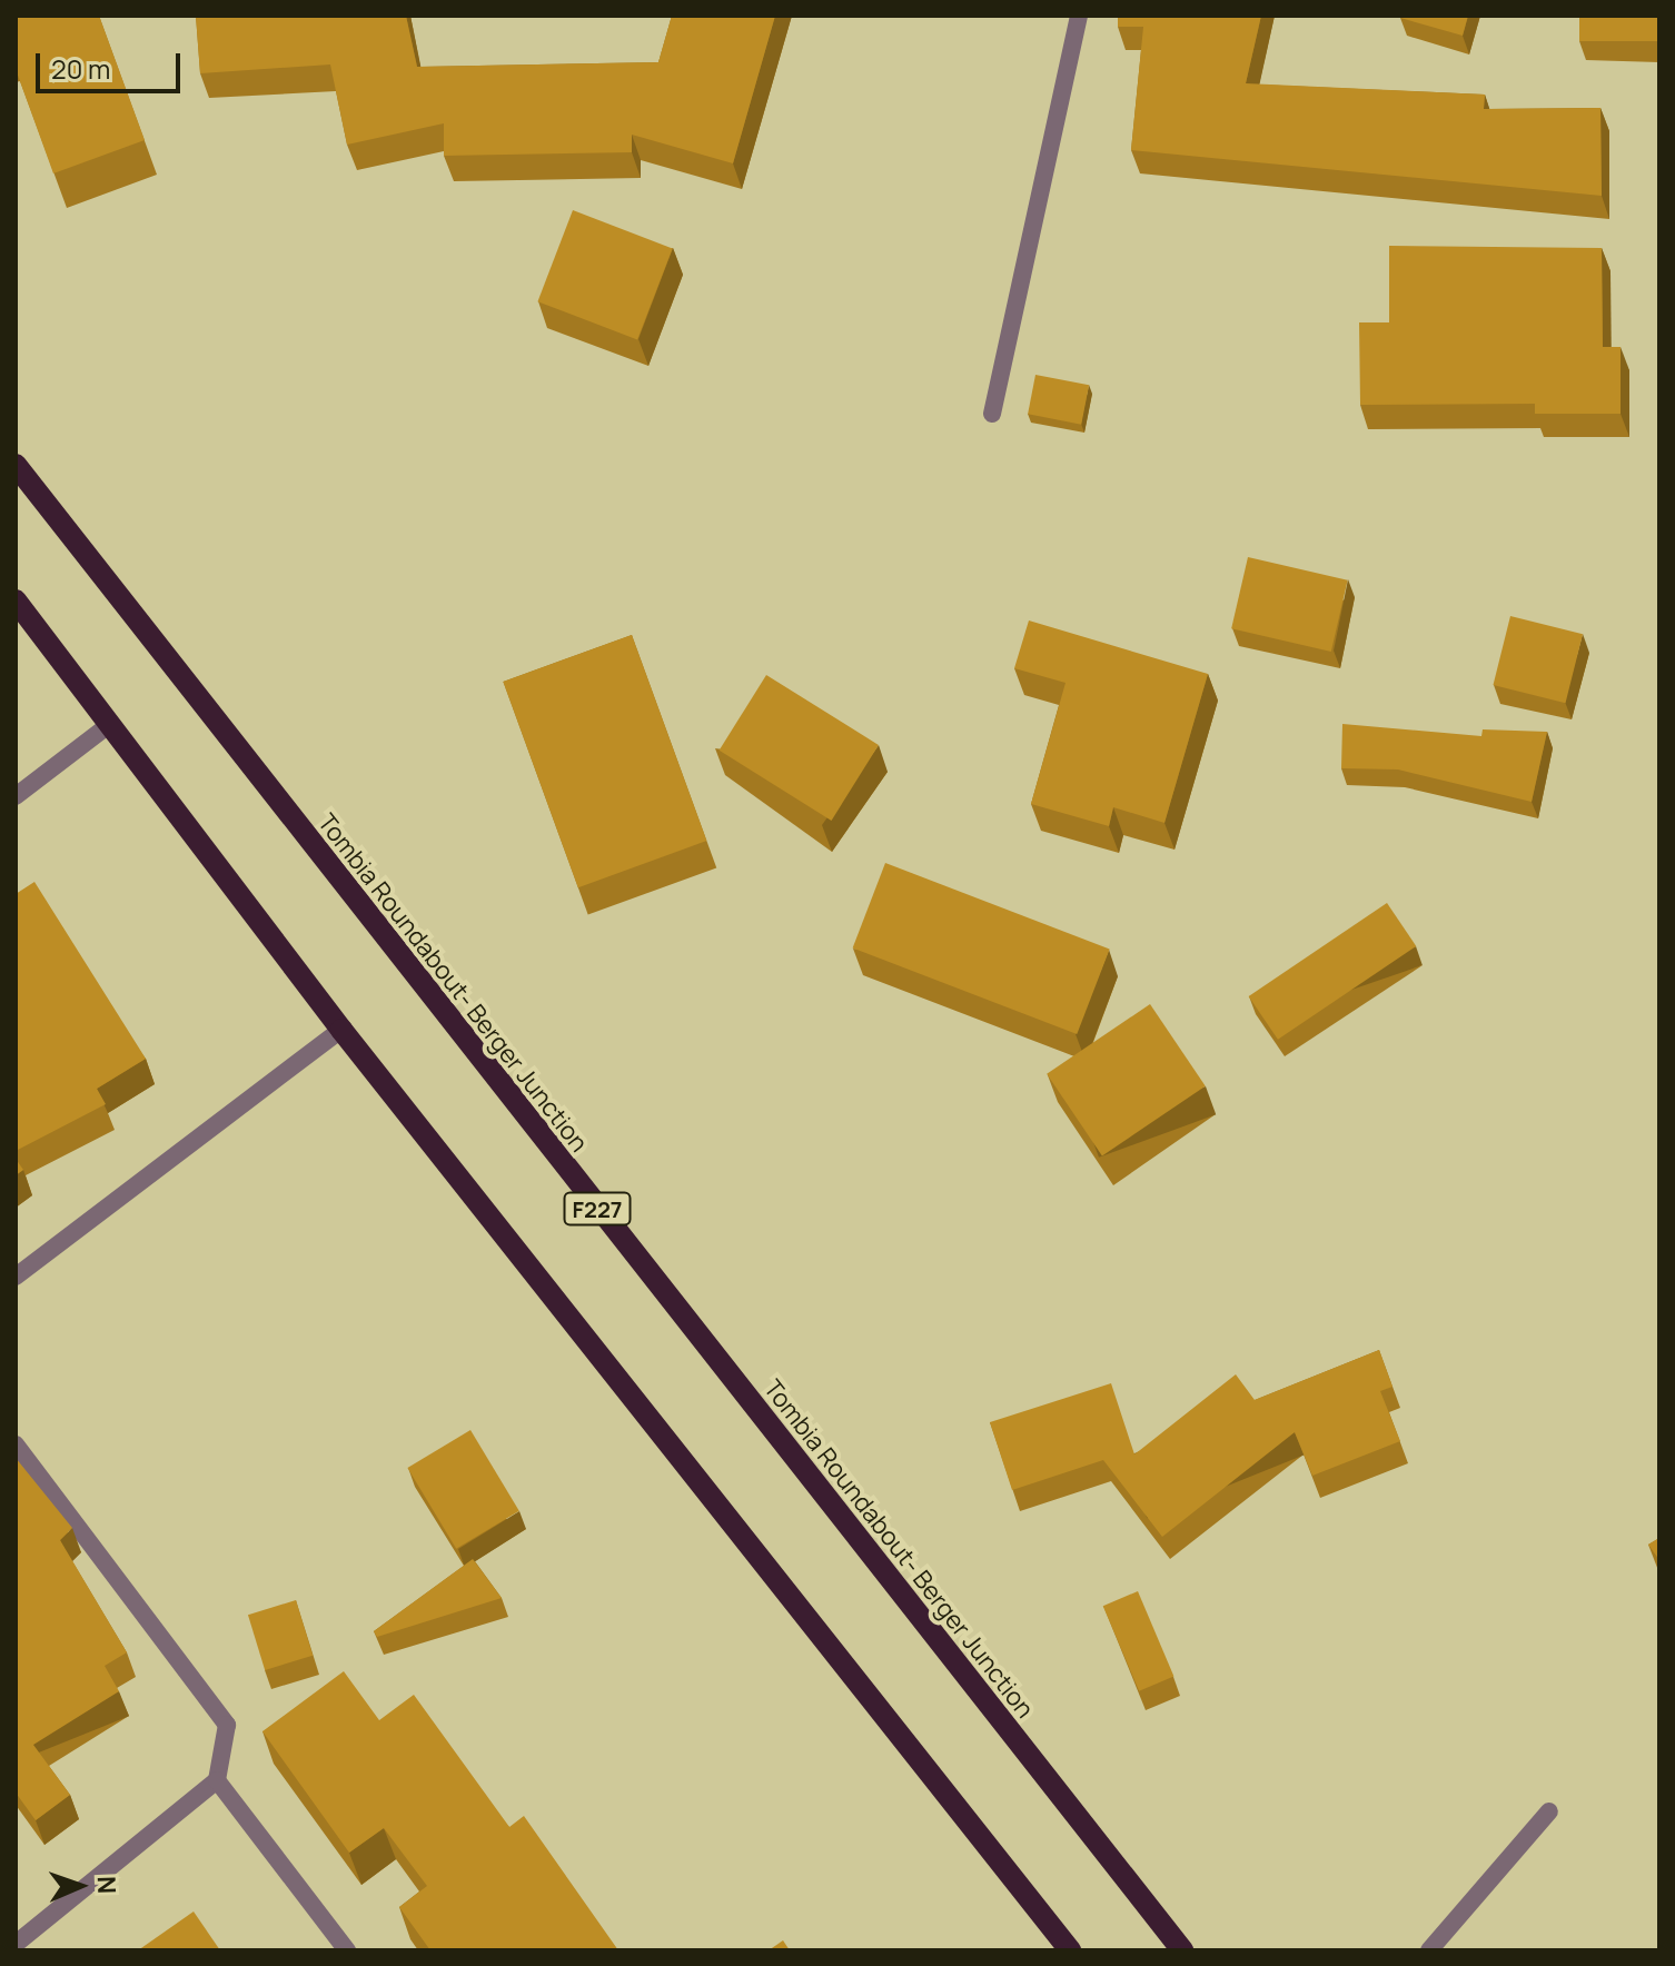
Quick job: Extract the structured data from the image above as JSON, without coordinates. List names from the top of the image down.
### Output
{
  "streets": {
    "main road": ["Tombia Roundabout- Berger Junction", "F227"]
  },
  "scale_bar": "20 m",
  "north": "right"
}
